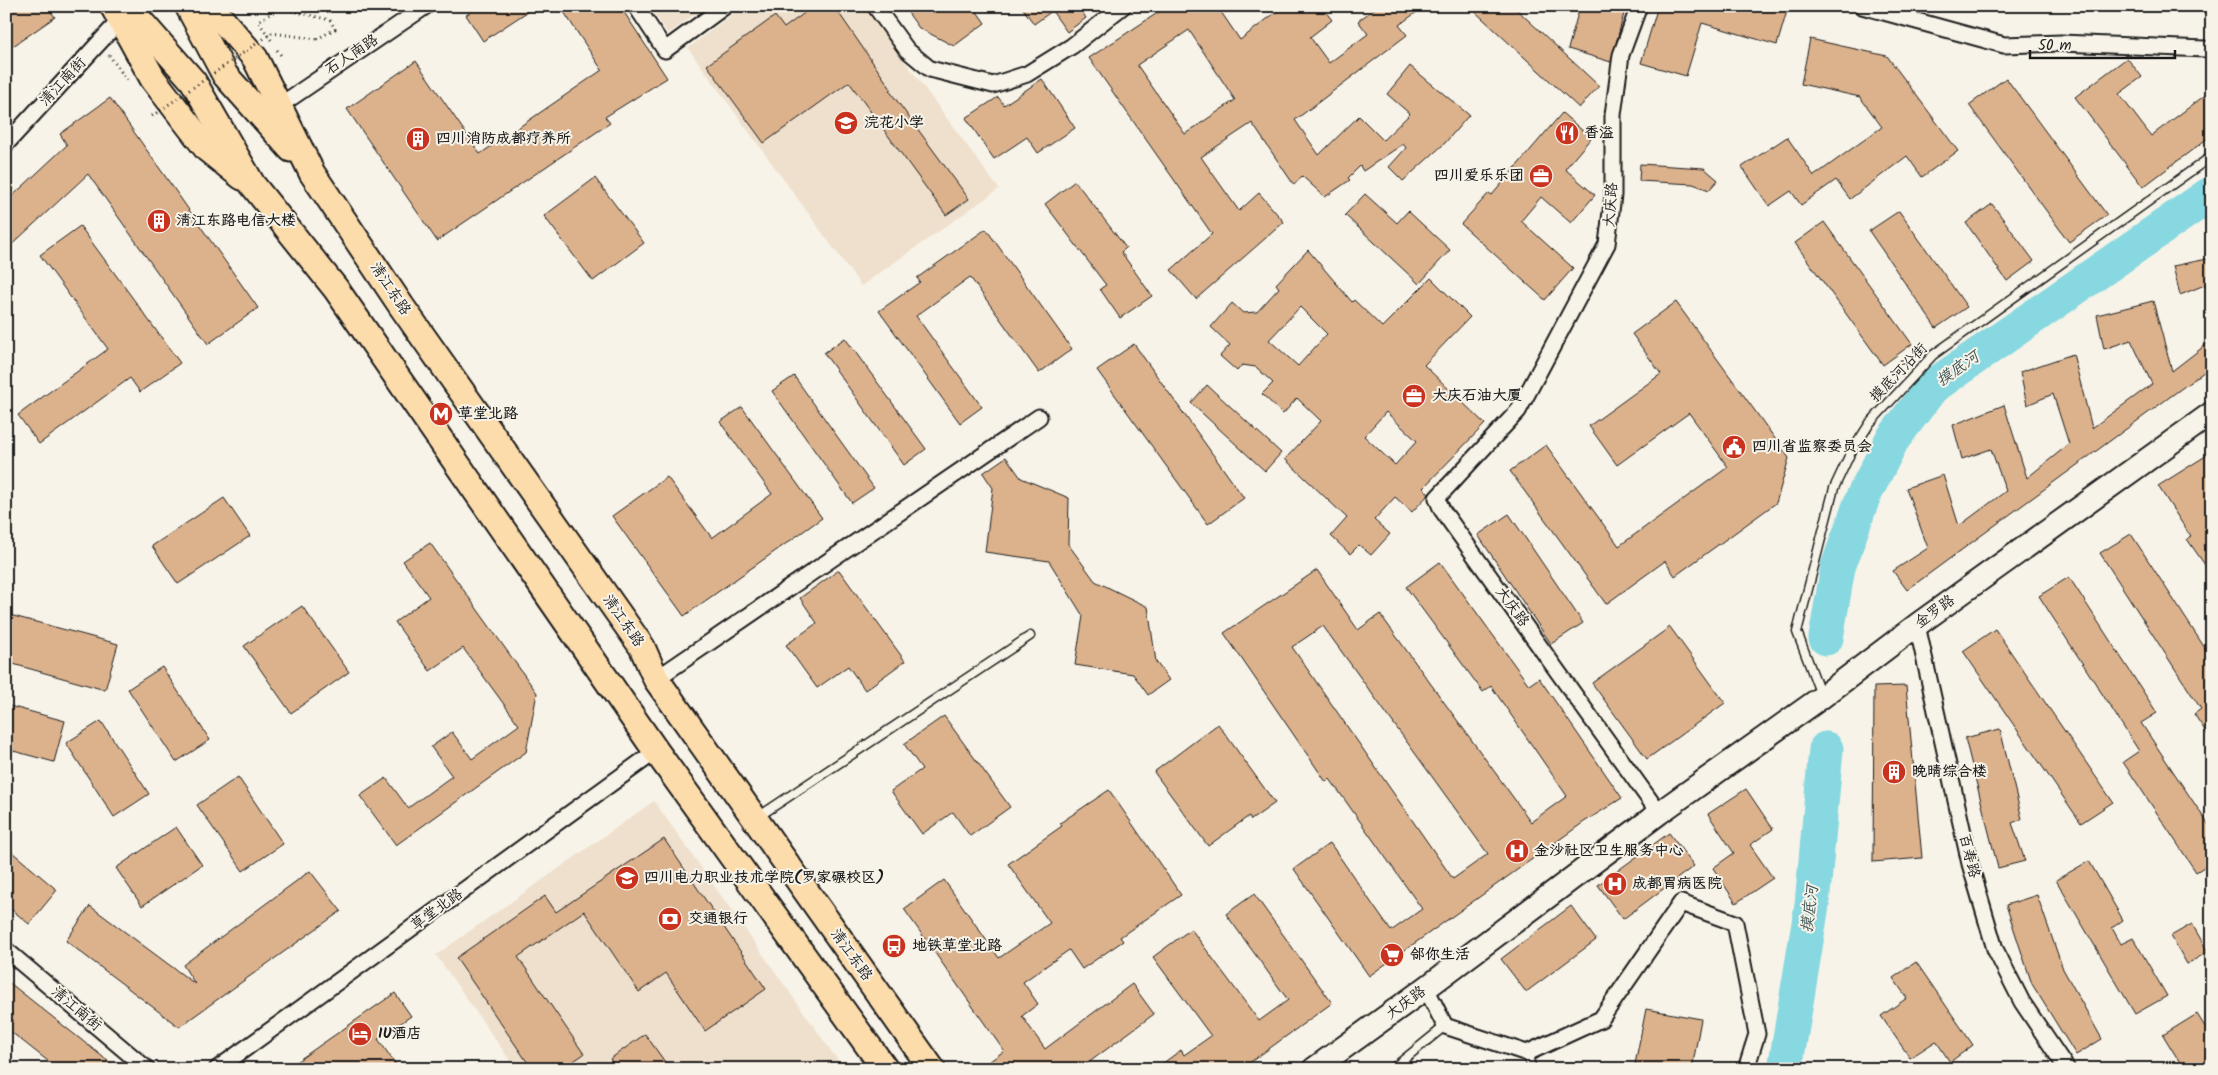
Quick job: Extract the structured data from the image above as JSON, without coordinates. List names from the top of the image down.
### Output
{
  "streets": {
    "main road": ["清江东路"],
    "street": [
      "石人南路",
      "清江南街",
      "大庆路",
      "金罗路",
      "百寿路",
      "草堂北路"
    ],
    "lane": ["摸底河沿街"]
  },
  "crossings": [
    ["石人南路", "清江东路"],
    ["大庆路", "金罗路"],
    ["摸底河沿街", "金罗路"],
    ["金罗路", "百寿路"]
  ],
  "water": ["摸底河"],
  "places": {
    "school or university": ["浣花小学", "四川电力职业技术学院(罗家碾校区)"],
    "restaurant": ["香溢"],
    "building": ["四川消防成都疗养所", "清江东路电信大楼", "晚晴综合楼"],
    "office": ["四川爱乐乐团", "大庆石油大厦"],
    "metro station": ["草堂北路"],
    "public building": ["四川省监察委员会"],
    "hospital": ["金沙社区卫生服务中心", "成都胃病医院"],
    "bank": ["交通银行"],
    "bus stop": ["地铁草堂北路"],
    "supermarket": ["邻你生活"],
    "hotel": ["IU酒店"]
  },
  "scale_bar": "50 m"
}
